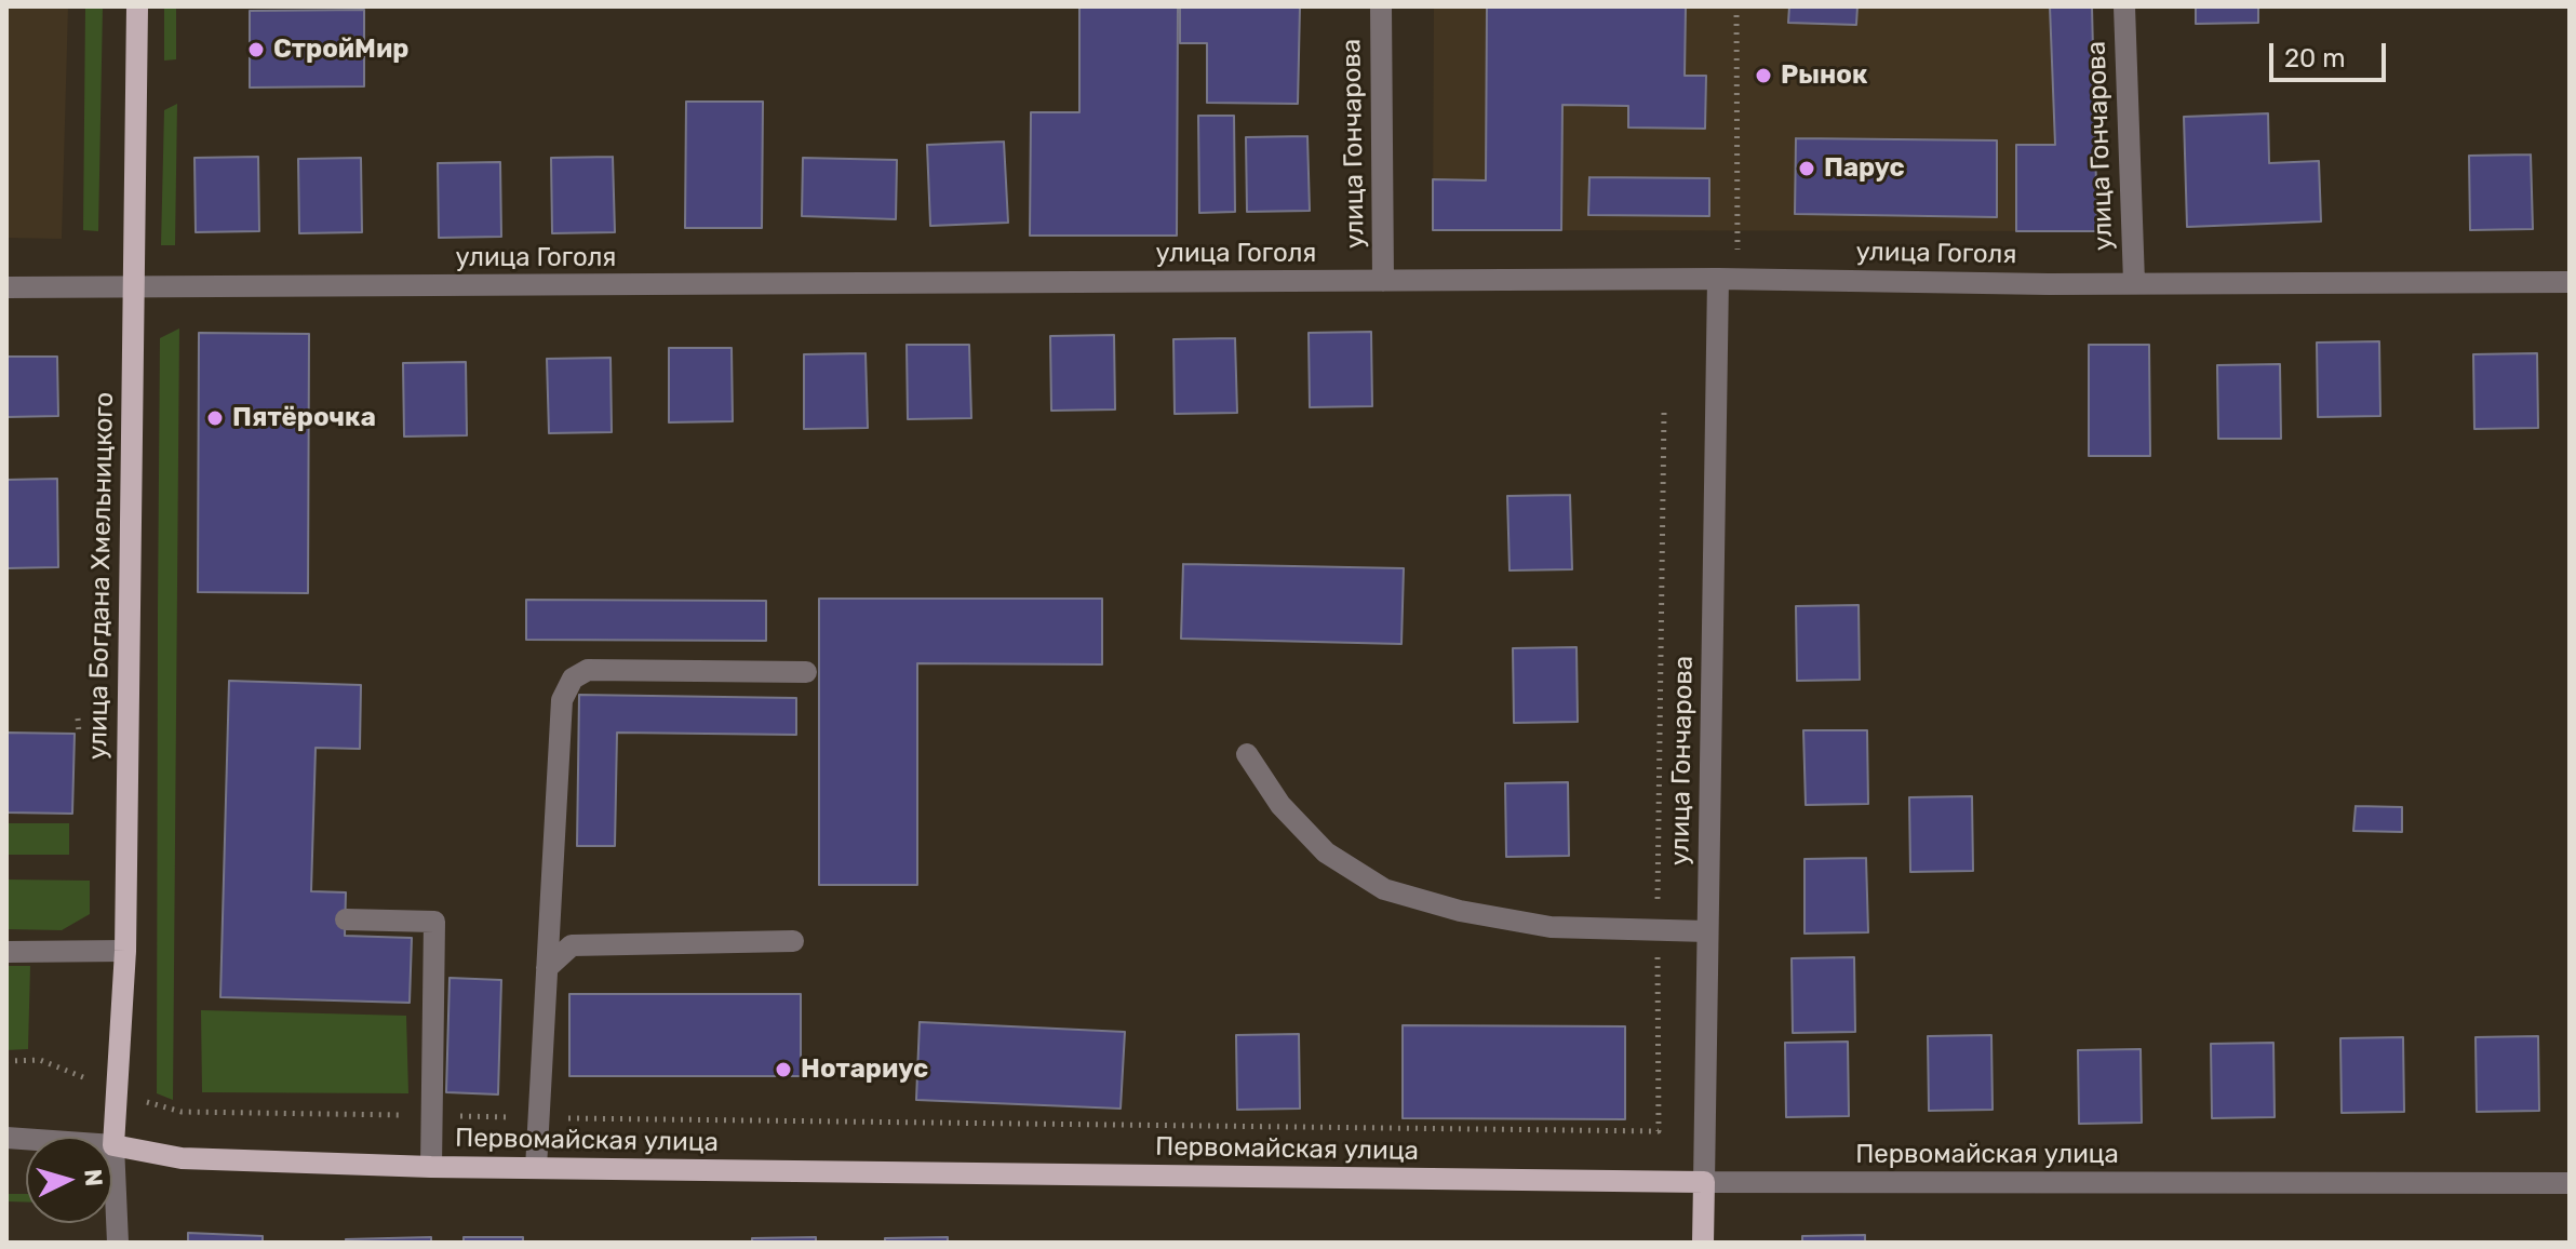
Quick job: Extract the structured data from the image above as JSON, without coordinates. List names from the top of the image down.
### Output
{
  "streets": {
    "main road": ["улица Гончарова", "улица Богдана Хмельницкого", "Первомайская улица"],
    "street": ["улица Гоголя"]
  },
  "crossings": [
    ["улица Гончарова", "улица Гоголя"],
    ["улица Гончарова", "Первомайская улица"],
    ["улица Гоголя", "улица Богдана Хмельницкого"],
    ["улица Богдана Хмельницкого", "Первомайская улица"]
  ],
  "places": [
    "СтройМир",
    "Рынок",
    "Парус",
    "Пятёрочка",
    "Нотариус"
  ],
  "scale_bar": "20 m",
  "north": "right"
}
